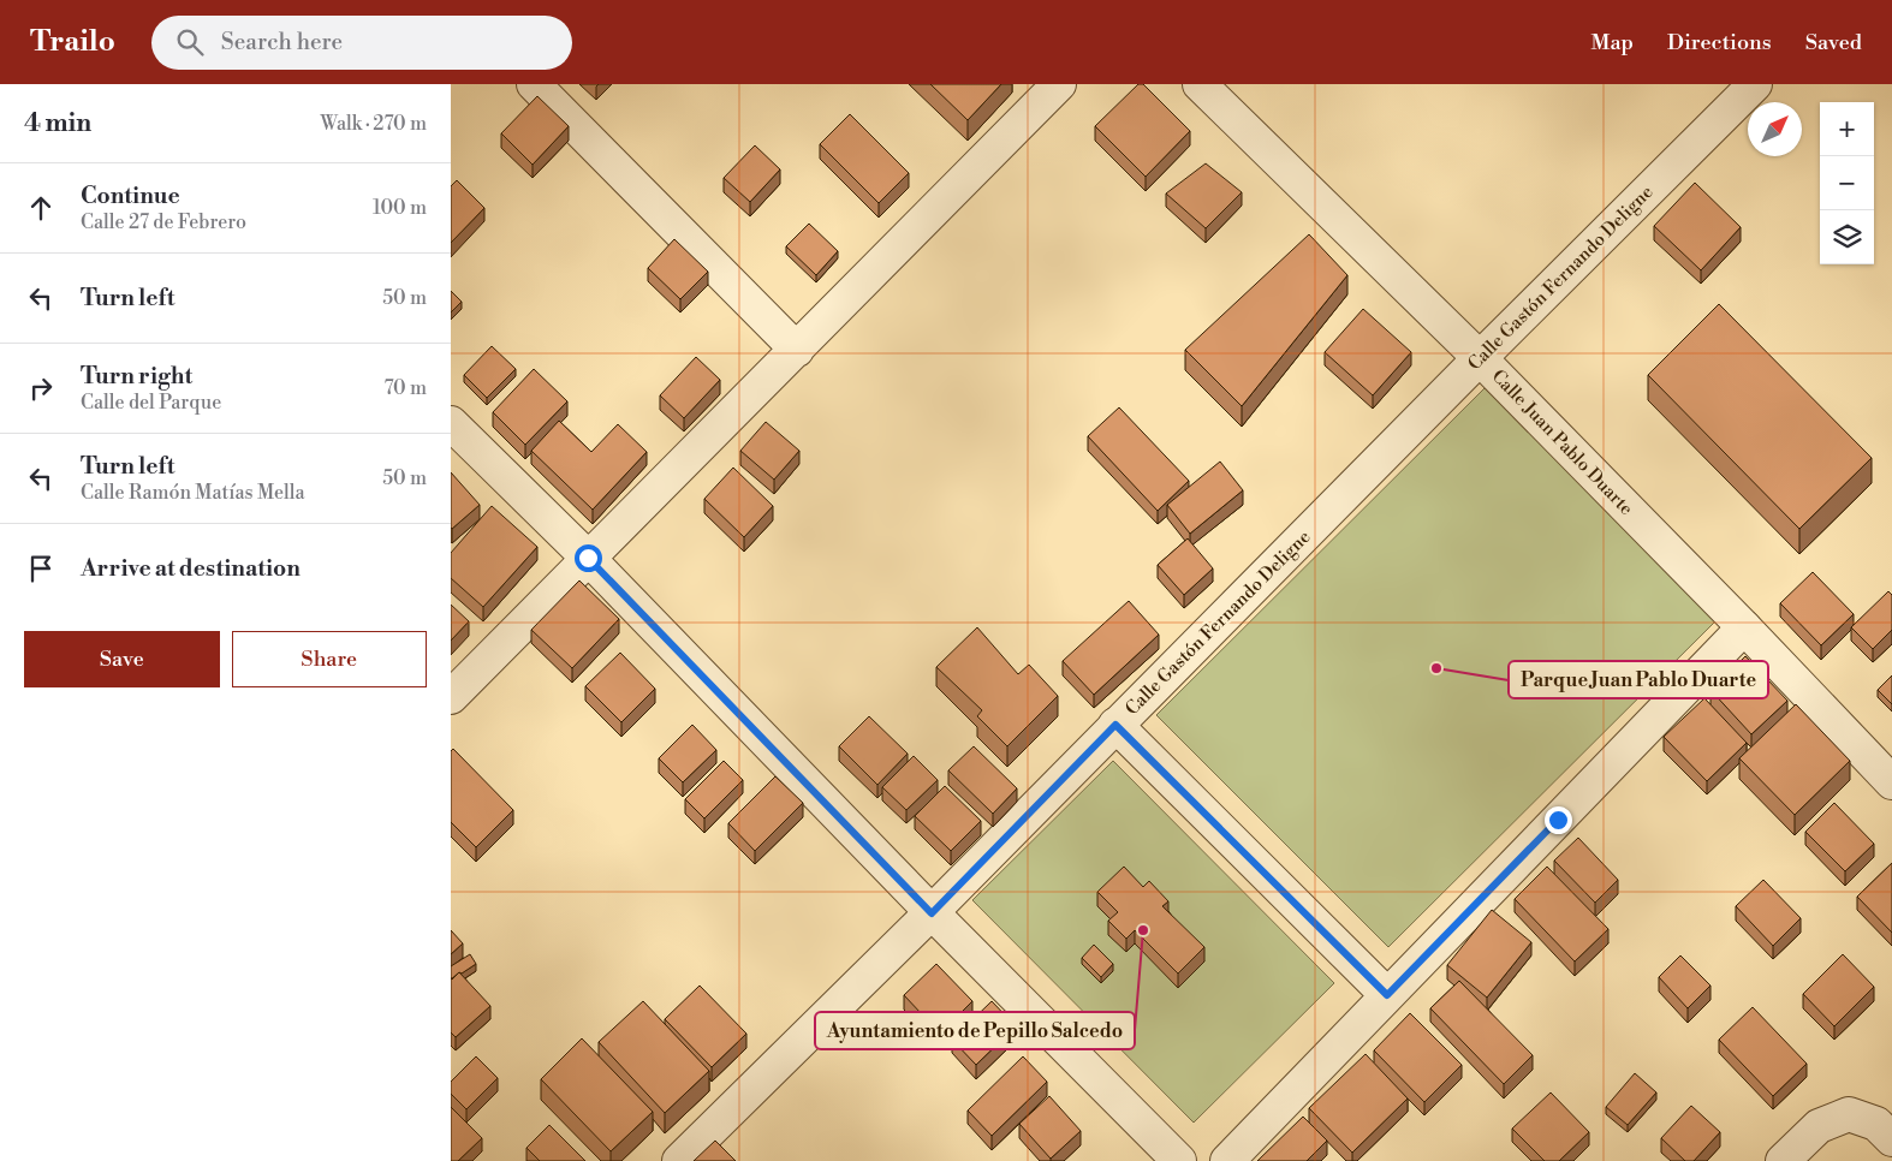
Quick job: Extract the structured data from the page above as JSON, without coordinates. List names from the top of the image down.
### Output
{
  "streets": {
    "street": ["Calle Gastón Fernando Deligne", "Calle Juan Pablo Duarte"]
  },
  "crossings": [
    ["Calle Gastón Fernando Deligne", "Calle Juan Pablo Duarte"]
  ],
  "places": ["Parque Juan Pablo Duarte", "Ayuntamiento de Pepillo Salcedo"],
  "north": "top right",
  "page": {
    "header": "Trailo",
    "search": "Search here",
    "nav": ["Map", "Directions", "Saved"],
    "heading": ["4 min", "Walk · 270 m"],
    "map_buttons": ["+", "−"],
    "list": [
      ["Continue", "Calle 27 de Febrero", "100 m"],
      ["Turn left", "50 m"],
      ["Turn right", "Calle del Parque", "70 m"],
      ["Turn left", "Calle Ramón Matías Mella", "50 m"],
      "Arrive at destination"
    ],
    "buttons": ["Save", "Share"]
  }
}
